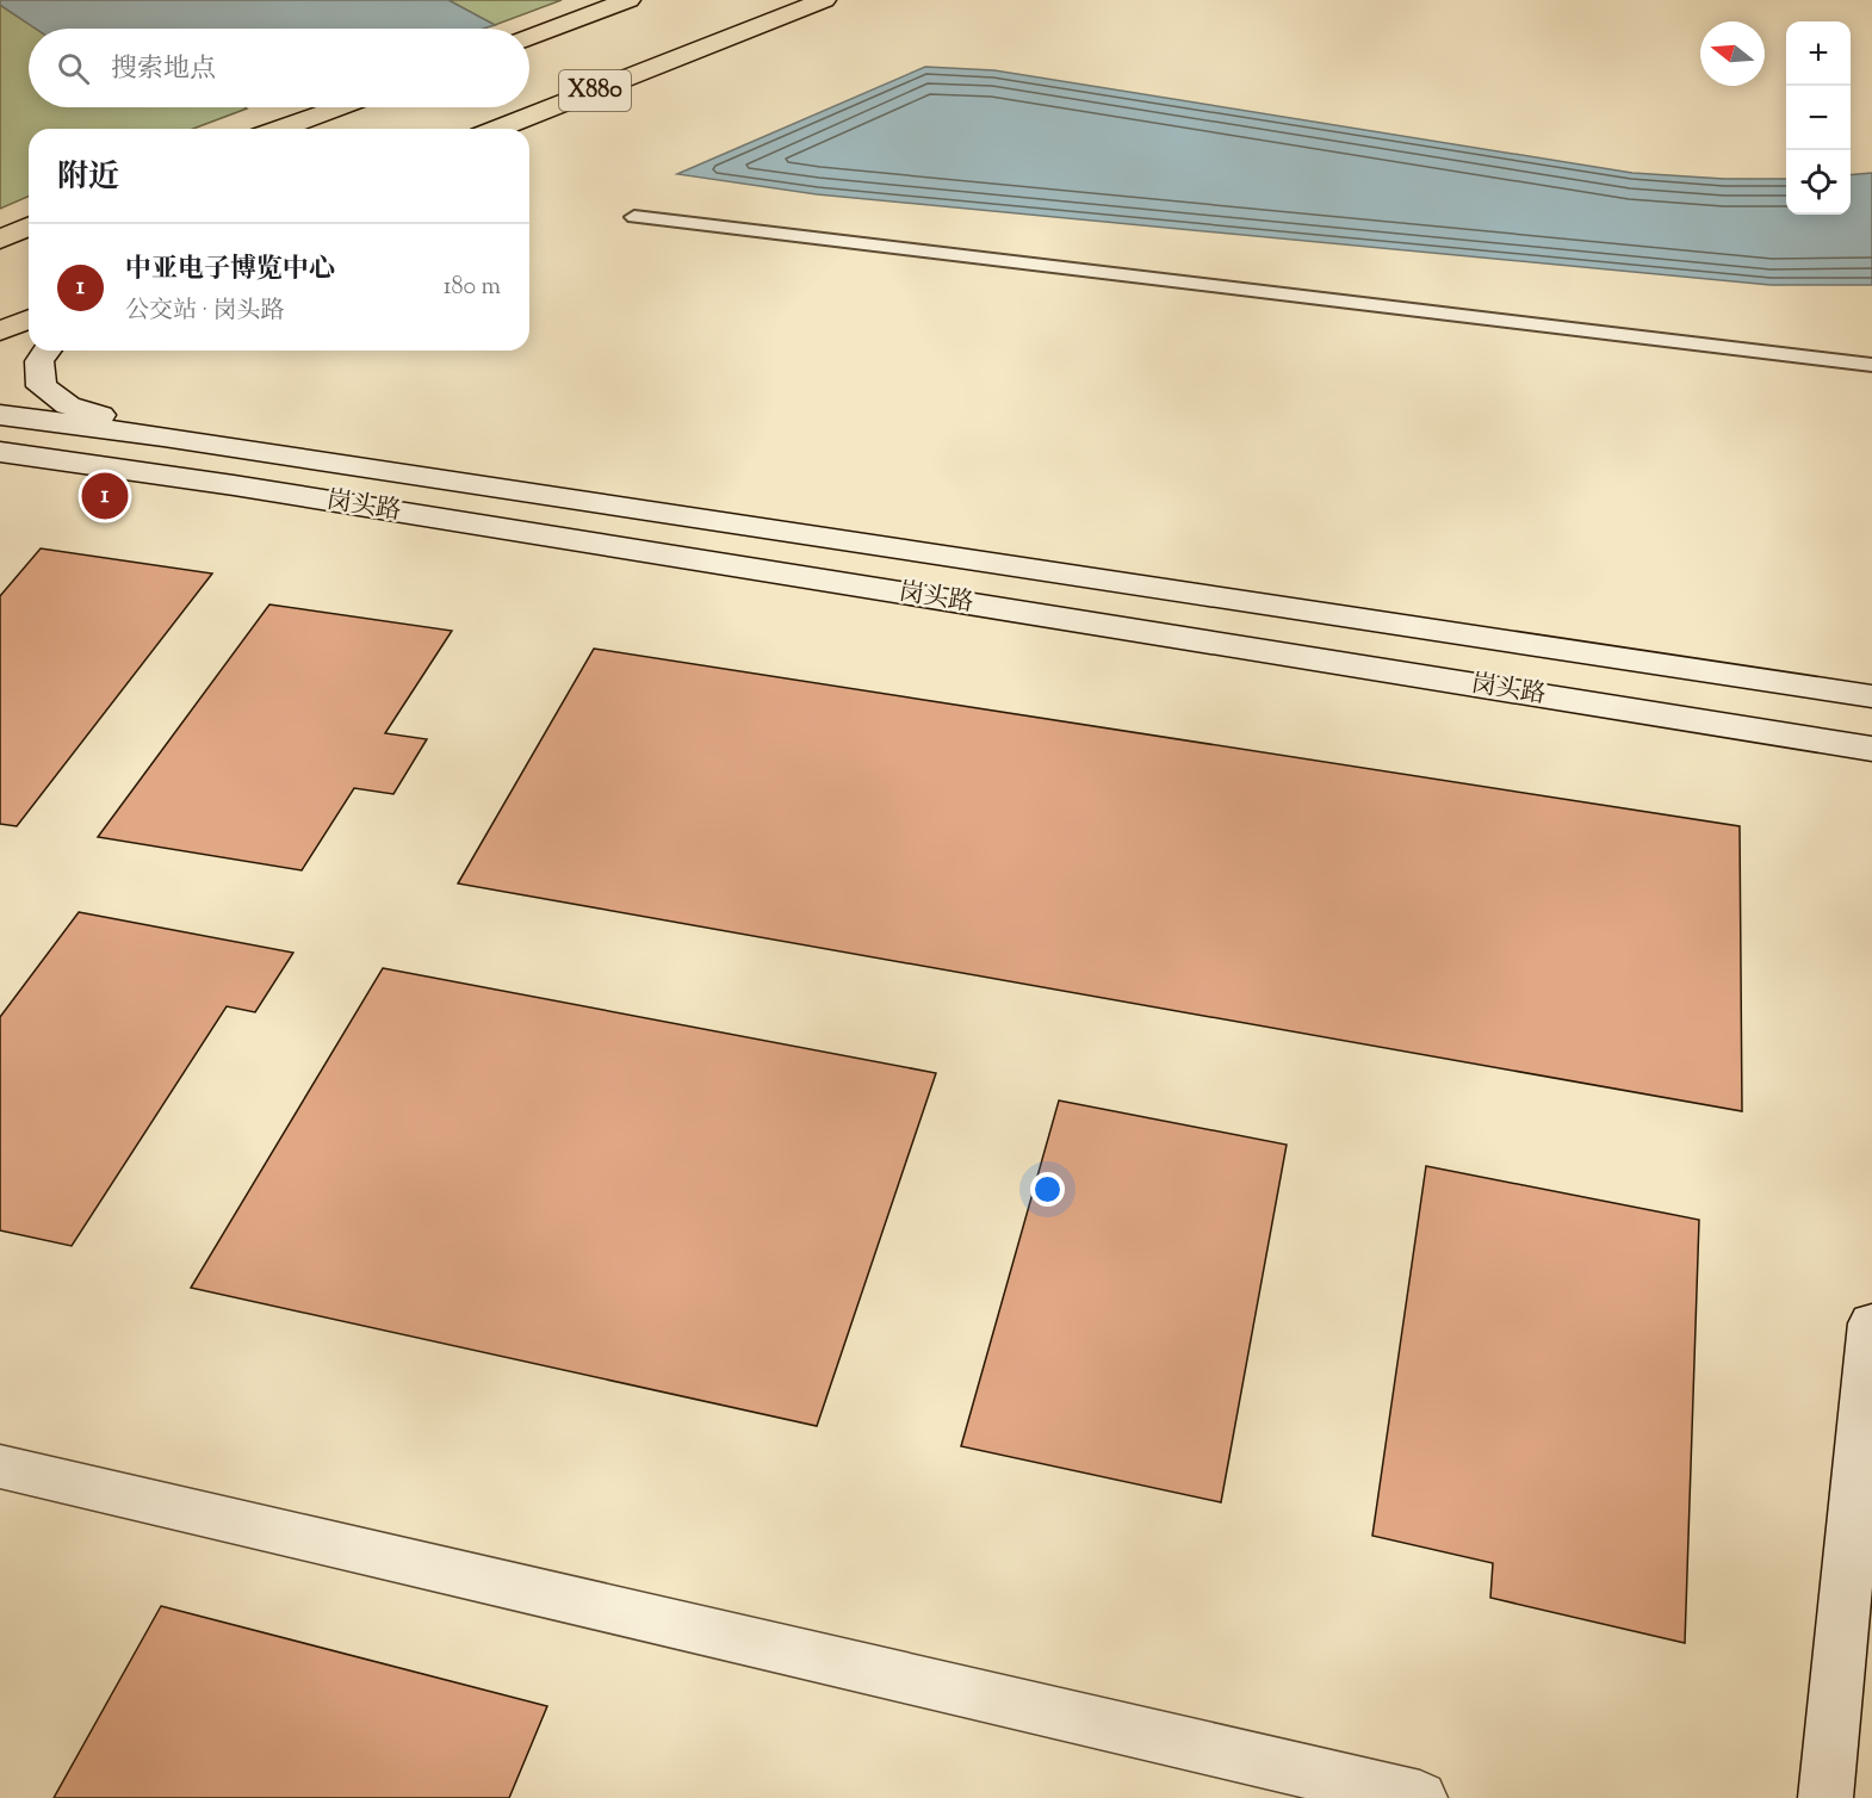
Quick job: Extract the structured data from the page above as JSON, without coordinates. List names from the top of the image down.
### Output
{
  "streets": {
    "main road": ["X880"],
    "street": ["岗头路"]
  },
  "north": "left",
  "page": {
    "map_buttons": ["+", "−"],
    "search": "搜索地点",
    "heading": "附近",
    "list": [
      {
        "mark": "1",
        "name": "中亚电子博览中心",
        "note": "公交站 · 岗头路",
        "value": "180 m"
      }
    ],
    "pins": "1"
  }
}
